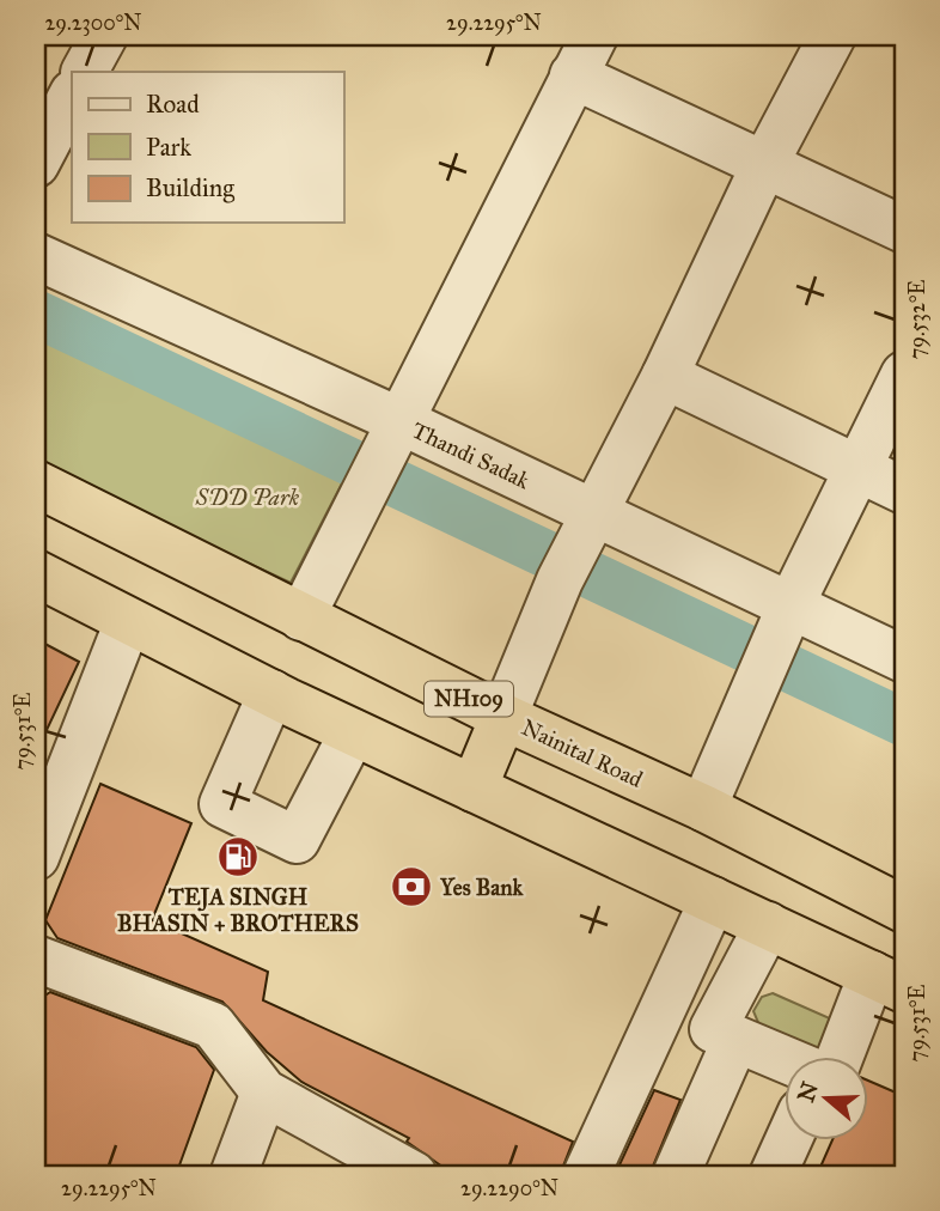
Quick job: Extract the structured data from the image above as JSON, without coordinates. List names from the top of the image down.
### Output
{
  "streets": {
    "highway": ["NH109", "Nainital Road"],
    "street": ["Thandi Sadak"]
  },
  "parks": ["SDD Park"],
  "places": {
    "fuel station": ["TEJA SINGH BHASIN + BROTHERS"],
    "bank": ["Yes Bank"]
  },
  "legend": ["Road", "Park", "Building"],
  "north": "left",
  "coordinates": [
    "29.2300°N",
    "29.2295°N",
    "79.532°E",
    "79.531°E",
    "29.2290°N"
  ]
}
